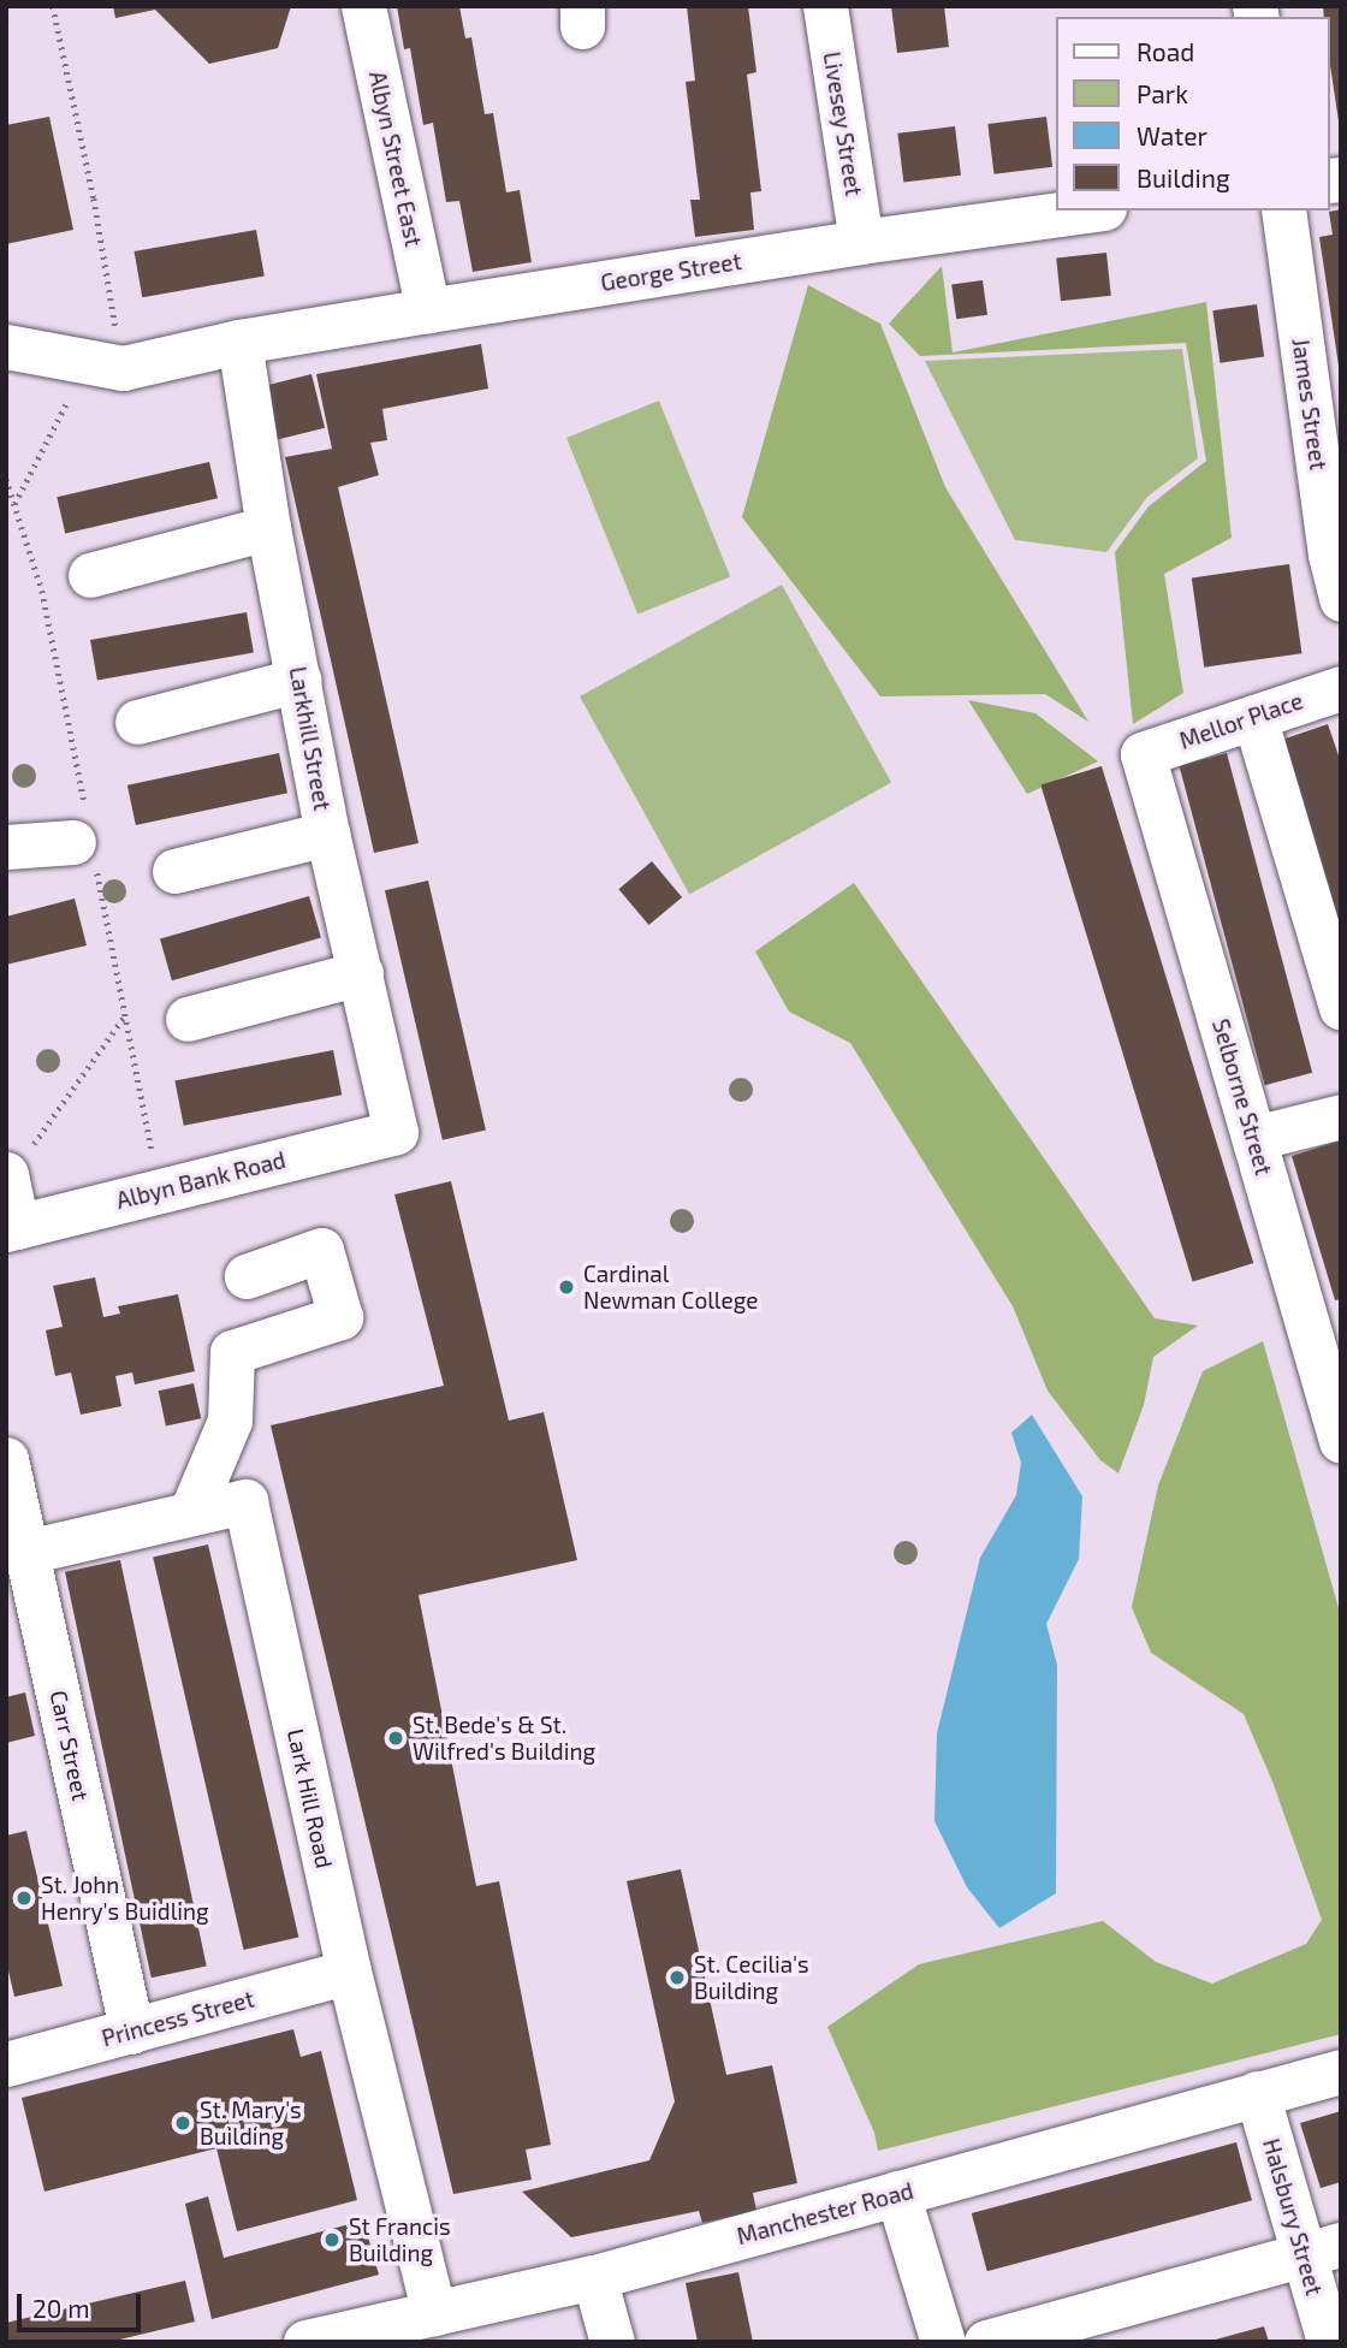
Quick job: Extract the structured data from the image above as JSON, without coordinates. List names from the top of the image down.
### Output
{
  "streets": {
    "street": [
      "Livesey Street",
      "Albyn Street East",
      "George Street",
      "James Street",
      "Mellor Place",
      "Larkhill Street",
      "Selborne Street",
      "Albyn Bank Road",
      "Carr Street",
      "Lark Hill Road",
      "Princess Street",
      "Manchester Road",
      "Halsbury Street"
    ]
  },
  "crossings": [
    ["Livesey Street", "George Street"],
    ["Albyn Street East", "George Street"],
    ["George Street", "Larkhill Street"],
    ["Mellor Place", "Selborne Street"],
    ["Larkhill Street", "Albyn Bank Road"],
    ["Carr Street", "Lark Hill Road"],
    ["Carr Street", "Princess Street"],
    ["Lark Hill Road", "Princess Street"],
    ["Lark Hill Road", "Manchester Road"],
    ["Manchester Road", "Halsbury Street"]
  ],
  "places": [
    "Cardinal Newman College",
    "St. Bede's & St. Wilfred's Building",
    "St. John Henry's Buidling",
    "St. Cecilia's Building",
    "St. Mary's Building",
    "St Francis Building"
  ],
  "legend": [
    "Road",
    "Park",
    "Water",
    "Building"
  ],
  "scale_bar": "20 m"
}
